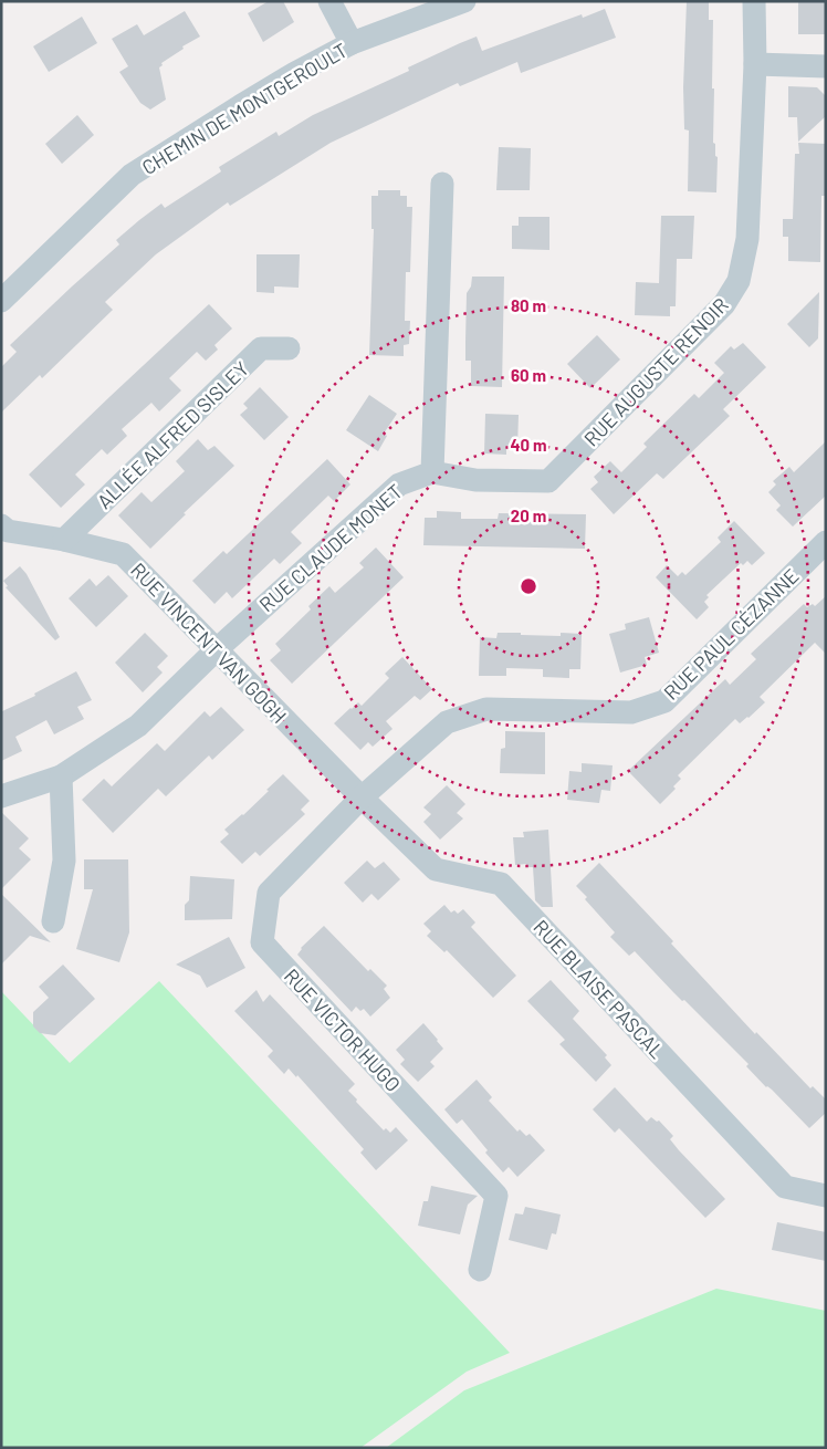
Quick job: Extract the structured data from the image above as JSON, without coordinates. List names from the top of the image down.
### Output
{
  "streets": {
    "street": [
      "CHEMIN DE MONTGEROULT",
      "RUE AUGUSTE RENOIR",
      "ALLÉE ALFRED SISLEY",
      "RUE CLAUDE MONET",
      "RUE PAUL CÉZANNE",
      "RUE VINCENT VAN GOGH",
      "RUE BLAISE PASCAL",
      "RUE VICTOR HUGO"
    ]
  },
  "crossings": [
    ["RUE AUGUSTE RENOIR", "RUE CLAUDE MONET"],
    ["ALLÉE ALFRED SISLEY", "RUE VINCENT VAN GOGH"],
    ["RUE CLAUDE MONET", "RUE VINCENT VAN GOGH"],
    ["RUE PAUL CÉZANNE", "RUE VINCENT VAN GOGH"],
    ["RUE PAUL CÉZANNE", "RUE BLAISE PASCAL"],
    ["RUE PAUL CÉZANNE", "RUE VICTOR HUGO"],
    ["RUE VINCENT VAN GOGH", "RUE BLAISE PASCAL"],
    ["RUE VINCENT VAN GOGH", "RUE VICTOR HUGO"],
    ["RUE BLAISE PASCAL", "RUE VICTOR HUGO"]
  ],
  "rings": [
    "80 m",
    "60 m",
    "40 m",
    "20 m"
  ]
}
